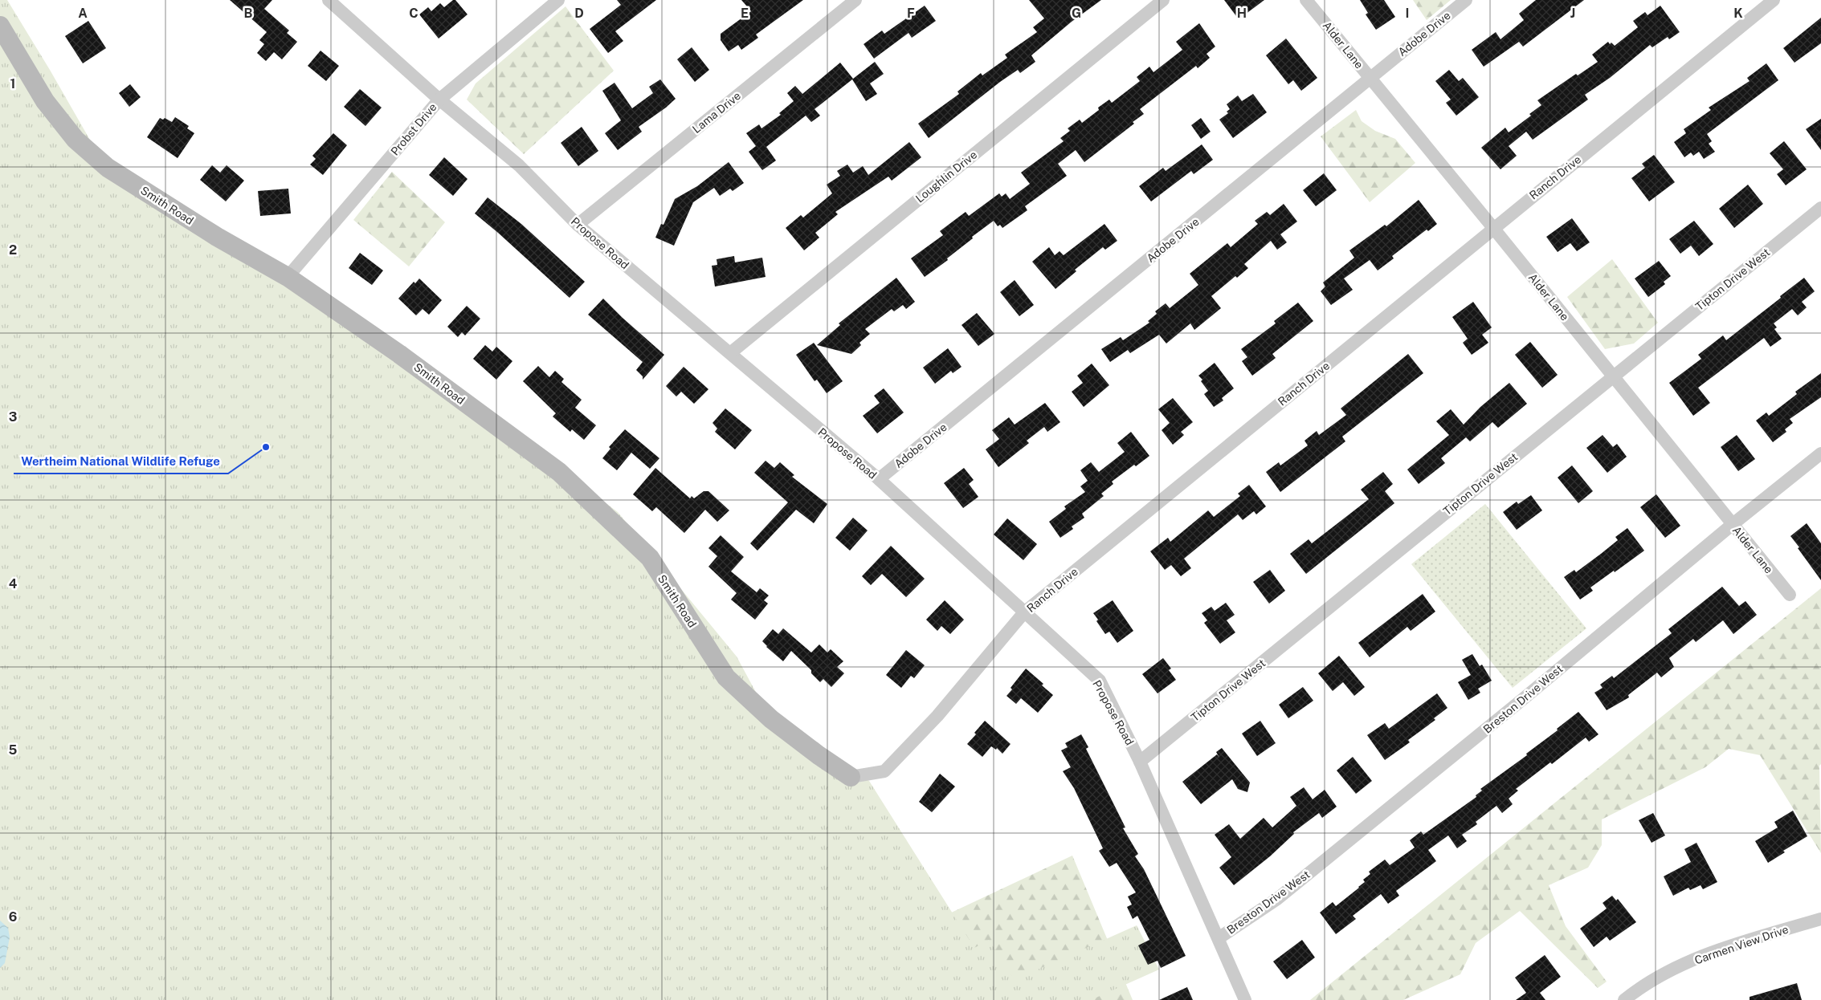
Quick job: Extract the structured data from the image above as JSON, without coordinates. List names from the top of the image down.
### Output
{
  "streets": {
    "street": [
      "Adobe Drive",
      "Alder Lane",
      "Lama Drive",
      "Probst Drive",
      "Loughlin Drive",
      "Ranch Drive",
      "Smith Road",
      "Propose Road",
      "Tipton Drive West",
      "Breston Drive West",
      "Carmen View Drive"
    ]
  },
  "crossings": [
    ["Adobe Drive", "Alder Lane"],
    ["Adobe Drive", "Propose Road"],
    ["Alder Lane", "Ranch Drive"],
    ["Alder Lane", "Tipton Drive West"],
    ["Alder Lane", "Breston Drive West"],
    ["Lama Drive", "Propose Road"],
    ["Probst Drive", "Smith Road"],
    ["Probst Drive", "Propose Road"],
    ["Loughlin Drive", "Propose Road"],
    ["Ranch Drive", "Smith Road"],
    ["Ranch Drive", "Propose Road"],
    ["Propose Road", "Tipton Drive West"],
    ["Propose Road", "Breston Drive West"]
  ],
  "places": ["Wertheim National Wildlife Refuge"],
  "grid": {
    "columns": [
      "A",
      "B",
      "C",
      "D",
      "E",
      "F",
      "G",
      "H",
      "I",
      "J",
      "K"
    ],
    "rows": [
      "1",
      "2",
      "3",
      "4",
      "5",
      "6"
    ]
  }
}
